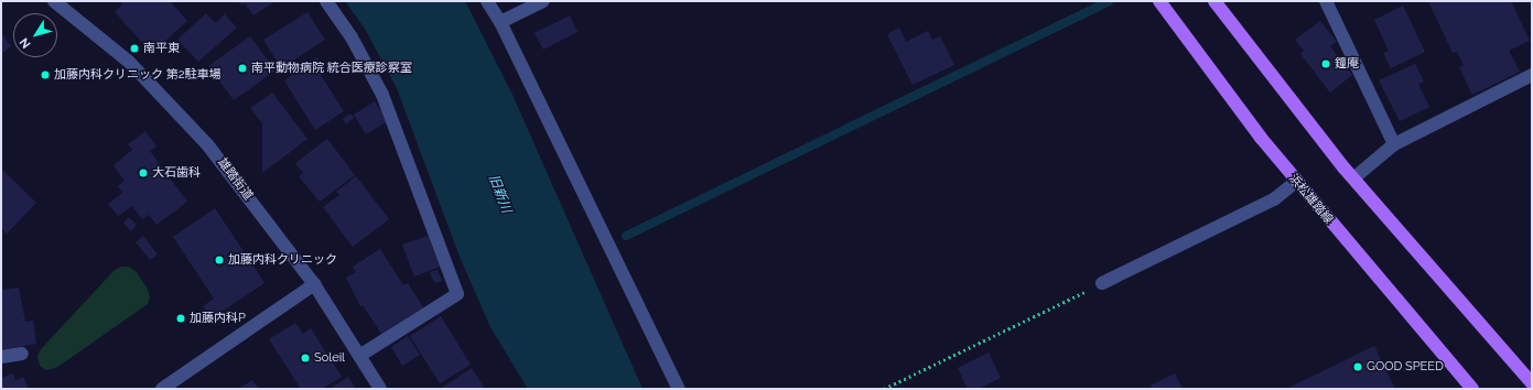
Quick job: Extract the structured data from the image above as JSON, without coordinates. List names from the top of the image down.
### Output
{
  "streets": {
    "main road": ["浜松雄踏線"],
    "street": ["雄踏街道"]
  },
  "water": ["旧新川"],
  "places": [
    "南平東",
    "鐘庵",
    "南平動物病院 統合医療診察室",
    "加藤内科クリニック 第2駐車場",
    "大石歯科",
    "加藤内科クリニック",
    "加藤内科P",
    "Soleil",
    "GOOD SPEED"
  ],
  "north": "bottom left"
}
